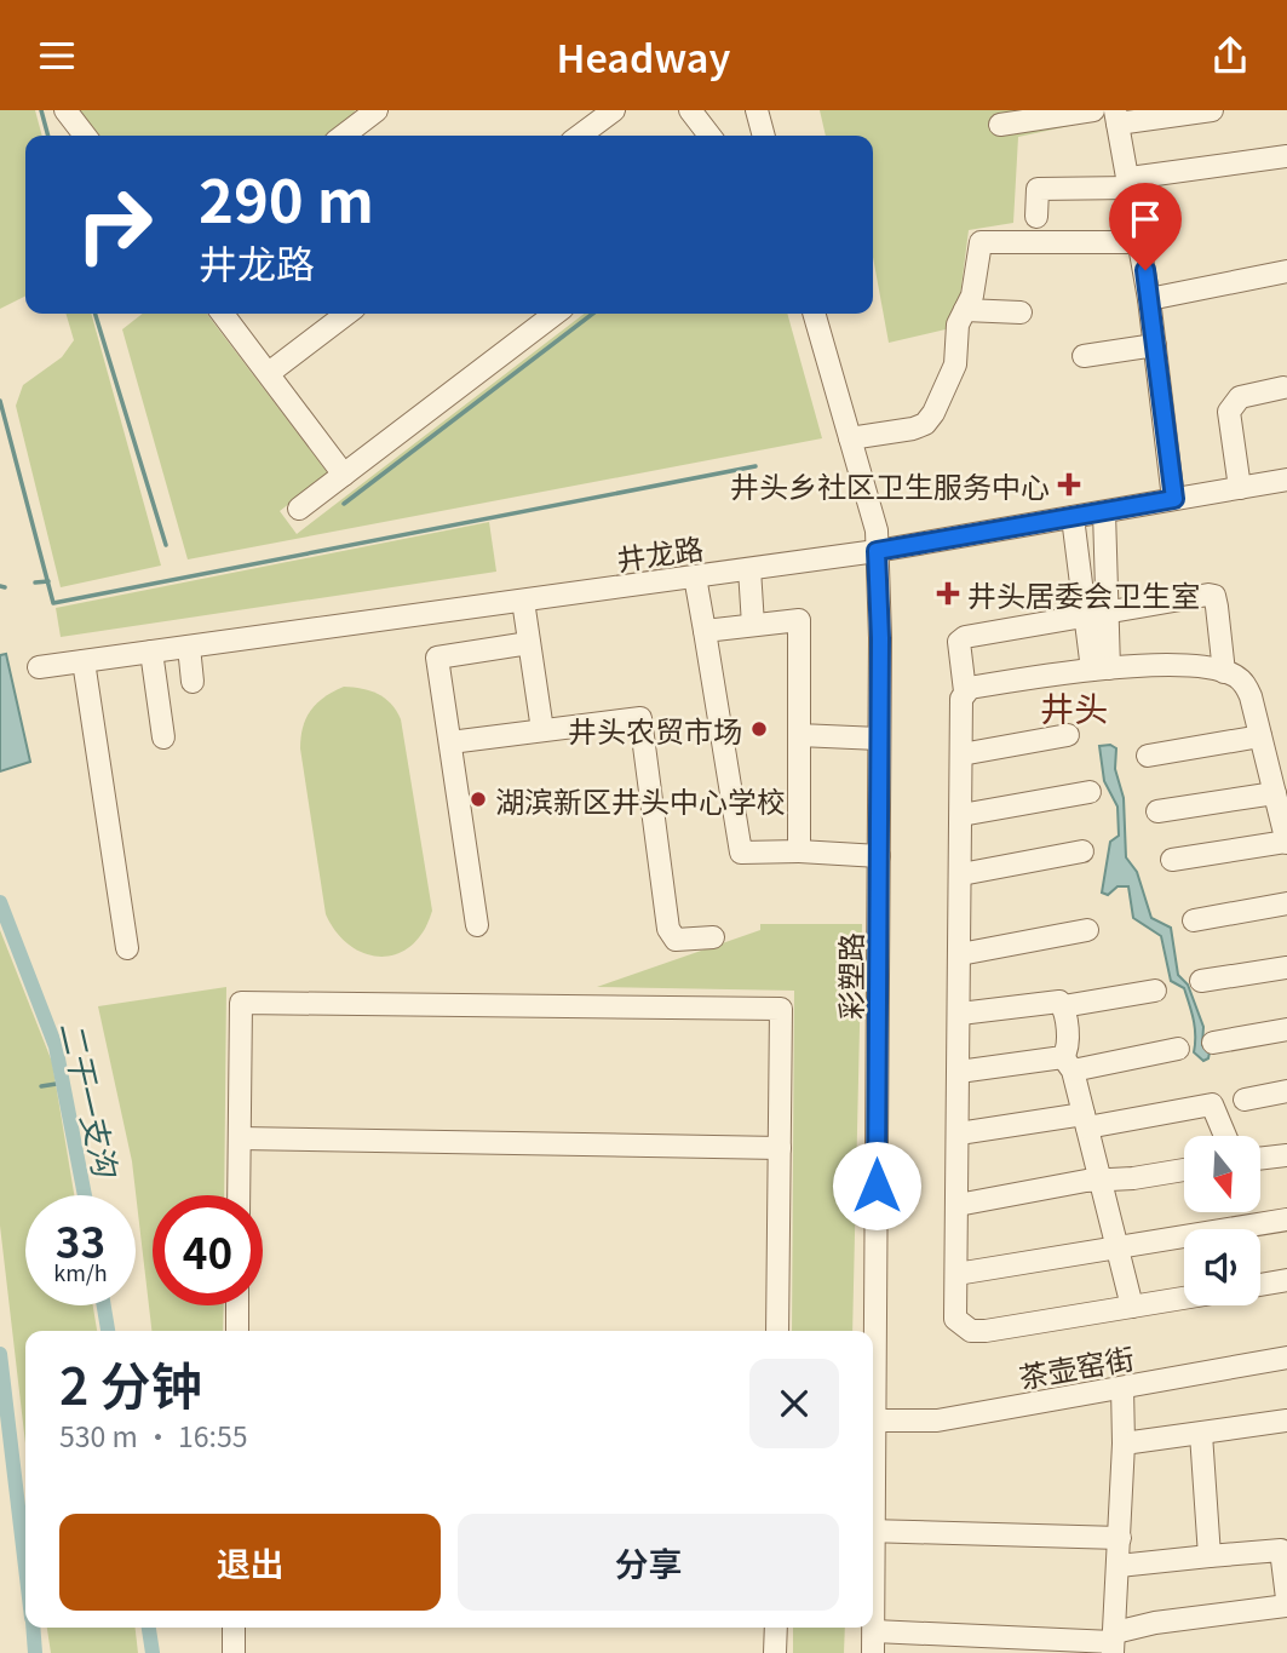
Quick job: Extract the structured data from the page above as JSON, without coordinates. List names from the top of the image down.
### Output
{
  "streets": {
    "street": ["井龙路", "彩塑路", "茶壶窑街"]
  },
  "crossings": [
    ["井龙路", "彩塑路"],
    ["彩塑路", "茶壶窑街"]
  ],
  "districts": ["井头"],
  "water": ["二干一支沟"],
  "places": {
    "health": ["井头乡社区卫生服务中心", "井头居委会卫生室"],
    "other": ["井头农贸市场", "湖滨新区井头中心学校"]
  },
  "north": "bottom",
  "page": {
    "header": "Headway",
    "turn": ["290 m", "井龙路"],
    "speed": "33 km/h",
    "limit": "40",
    "heading": ["2 分钟", "530 m · 16:55"],
    "buttons": ["退出", "分享"]
  }
}
